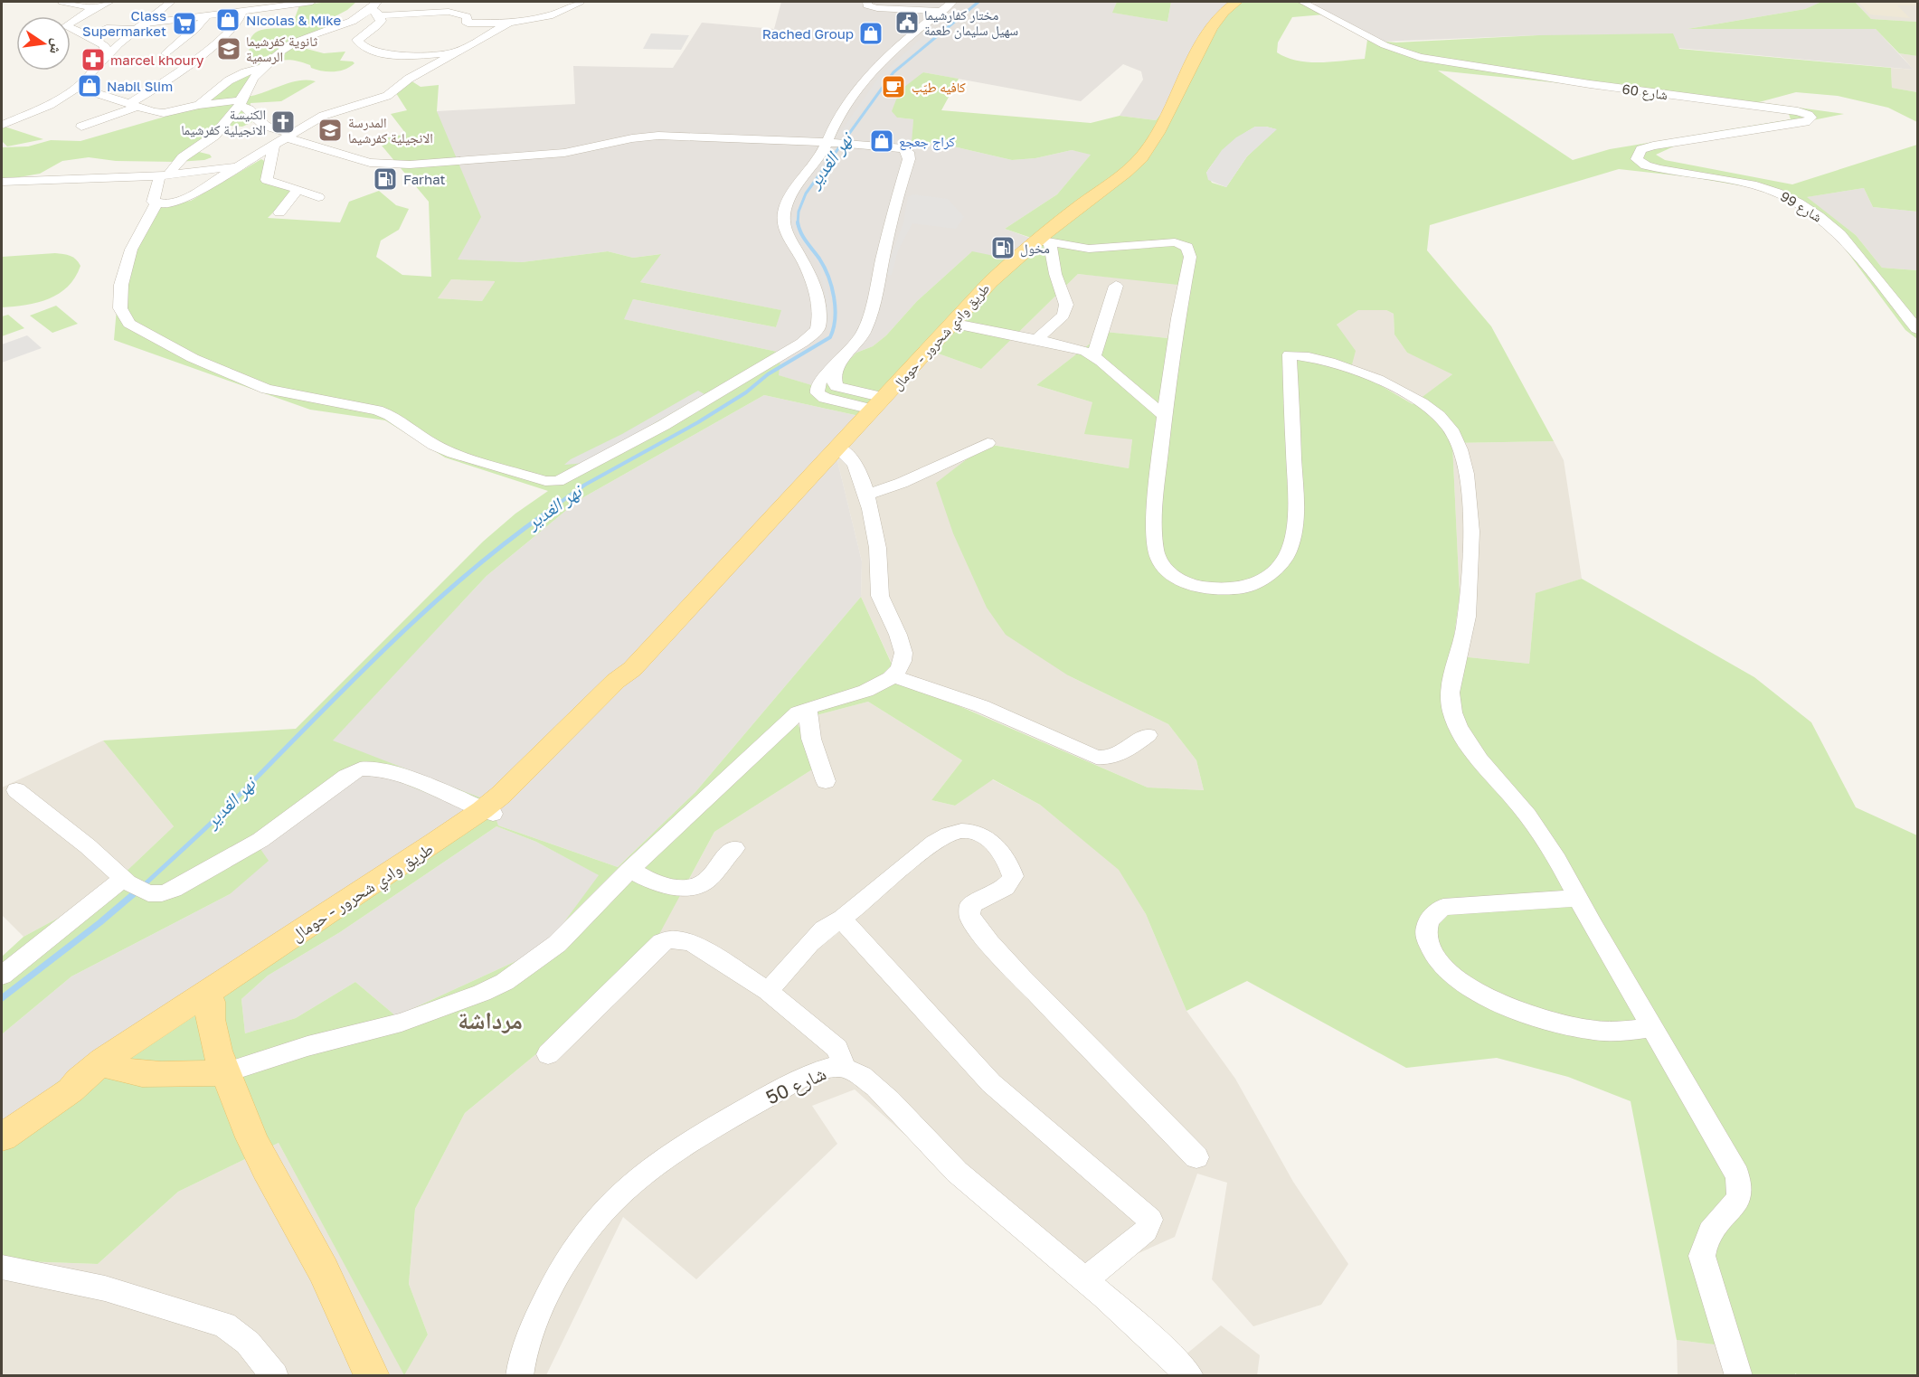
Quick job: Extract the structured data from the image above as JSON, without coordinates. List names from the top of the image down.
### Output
{
  "streets": {
    "main road": ["طريق وادي شحرور - حومال"],
    "street": ["شارع 60", "شارع 99", "شارع 50"]
  },
  "crossings": [
    ["شارع 60", "شارع 99"]
  ],
  "districts": ["مرداشة"],
  "water": ["نهر الغدير"],
  "places": {
    "shop": [
      "Nicolas & Mike",
      "Rached Group",
      "Nabil Slim",
      "كراج جعجع"
    ],
    "public building": ["مختار كفارشيما سهيل سليمان طعمة"],
    "supermarket": ["Class Supermarket"],
    "school or university": ["ثانوية كفرشيما الرسمية", "المدرسة الانجيلية كفرشيما"],
    "pharmacy": ["marcel khoury"],
    "cafe": ["كافيه طيّب"],
    "church": ["الكنيسة الانجيلية كفرشيما"],
    "fuel station": ["Farhat", "مخول"]
  },
  "north": "right"
}
